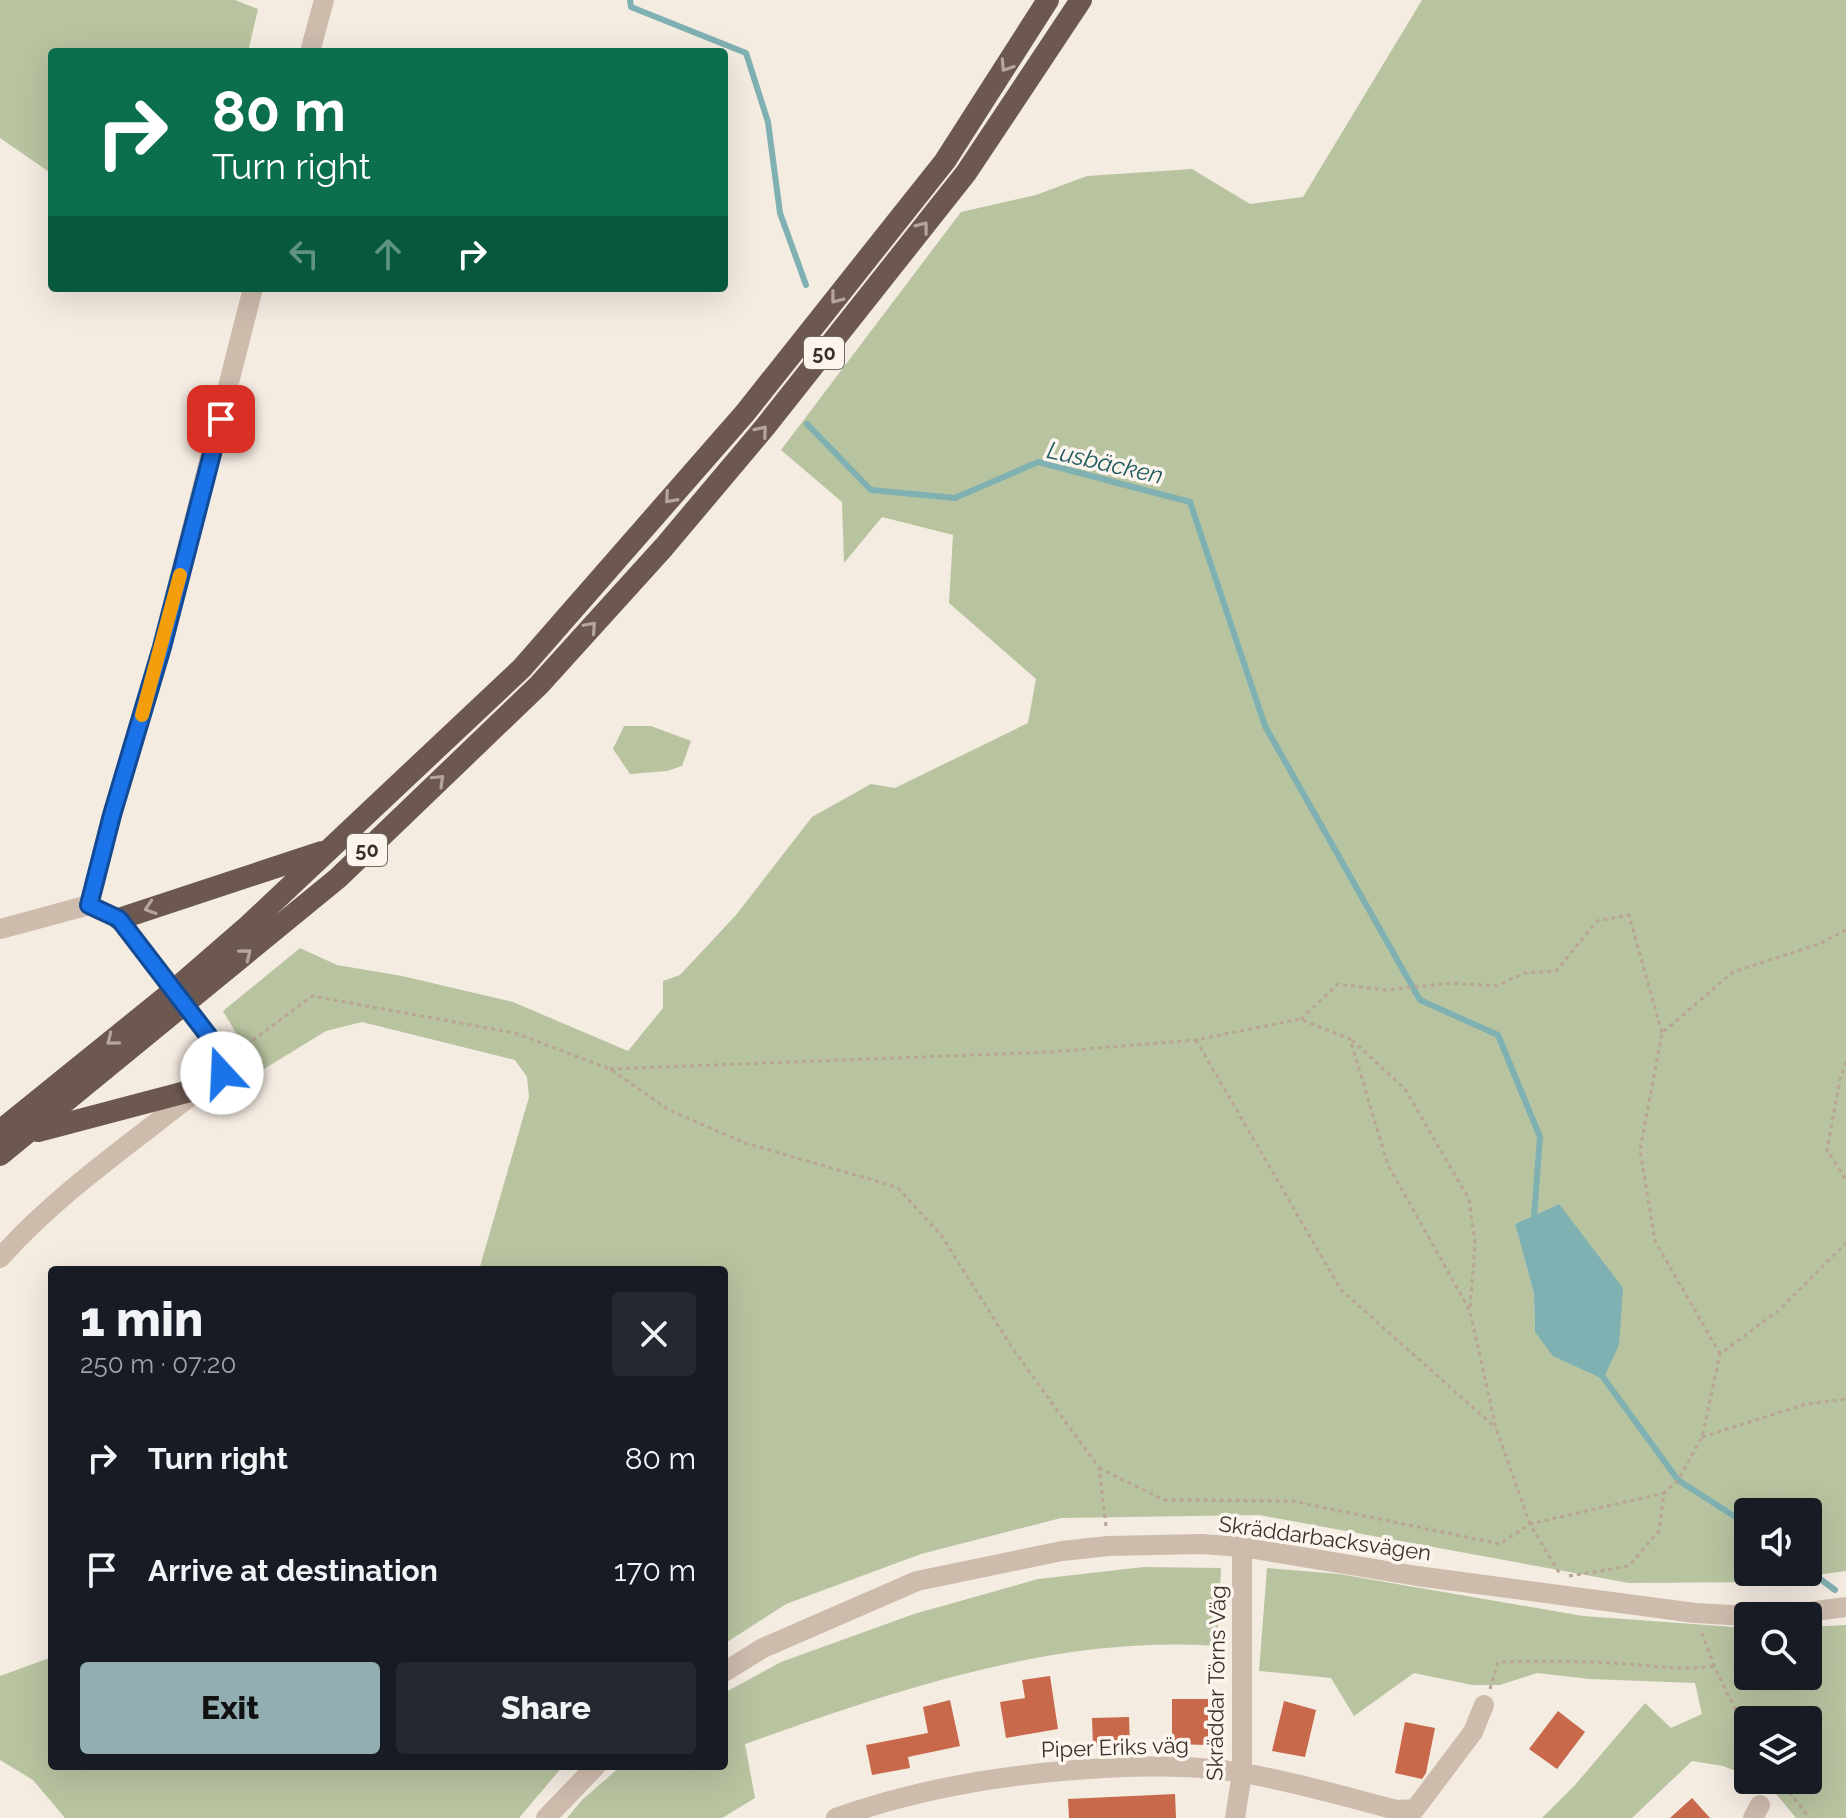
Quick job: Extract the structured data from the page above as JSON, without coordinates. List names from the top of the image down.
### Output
{
  "streets": {
    "highway": ["50"],
    "street": ["Skräddarbacksvägen", "Skräddar Törns Väg", "Piper Eriks väg"]
  },
  "crossings": [
    ["Skräddarbacksvägen", "Skräddar Törns Väg"],
    ["Skräddar Törns Väg", "Piper Eriks väg"]
  ],
  "water": ["Lusbäcken"],
  "page": {
    "turn": ["80 m", "Turn right"],
    "heading": ["1 min", "250 m · 07:20"],
    "list": [
      {
        "name": "Turn right",
        "value": "80 m"
      },
      {
        "name": "Arrive at destination",
        "value": "170 m"
      }
    ],
    "buttons": ["Exit", "Share"]
  }
}
